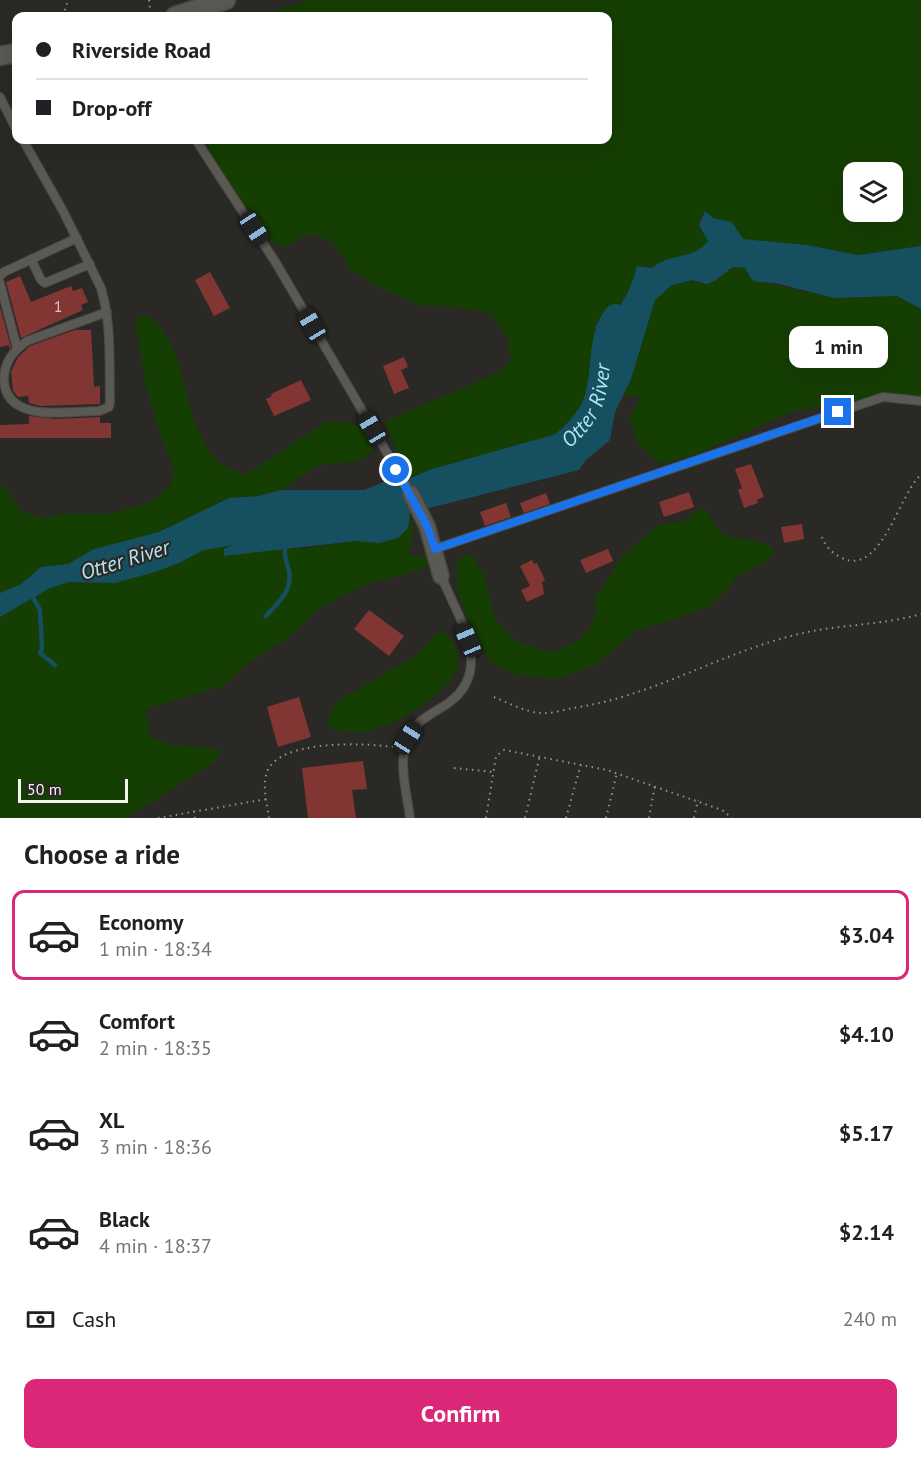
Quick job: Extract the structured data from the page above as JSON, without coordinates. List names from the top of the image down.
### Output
{
  "water": ["Otter River"],
  "house_numbers": ["1"],
  "scale_bar": "50 m",
  "page": {
    "banner": ["Riverside Road", "Drop-off"],
    "bubble": "1 min",
    "scale": "50 m",
    "heading": "Choose a ride",
    "list": [
      {
        "name": "Economy",
        "note": "1 min · 18:34",
        "value": "$3.04"
      },
      {
        "name": "Comfort",
        "note": "2 min · 18:35",
        "value": "$4.10"
      },
      {
        "name": "XL",
        "note": "3 min · 18:36",
        "value": "$5.17"
      },
      {
        "name": "Black",
        "note": "4 min · 18:37",
        "value": "$2.14"
      }
    ],
    "pay": ["Cash", "240 m"],
    "buttons": "Confirm"
  }
}
